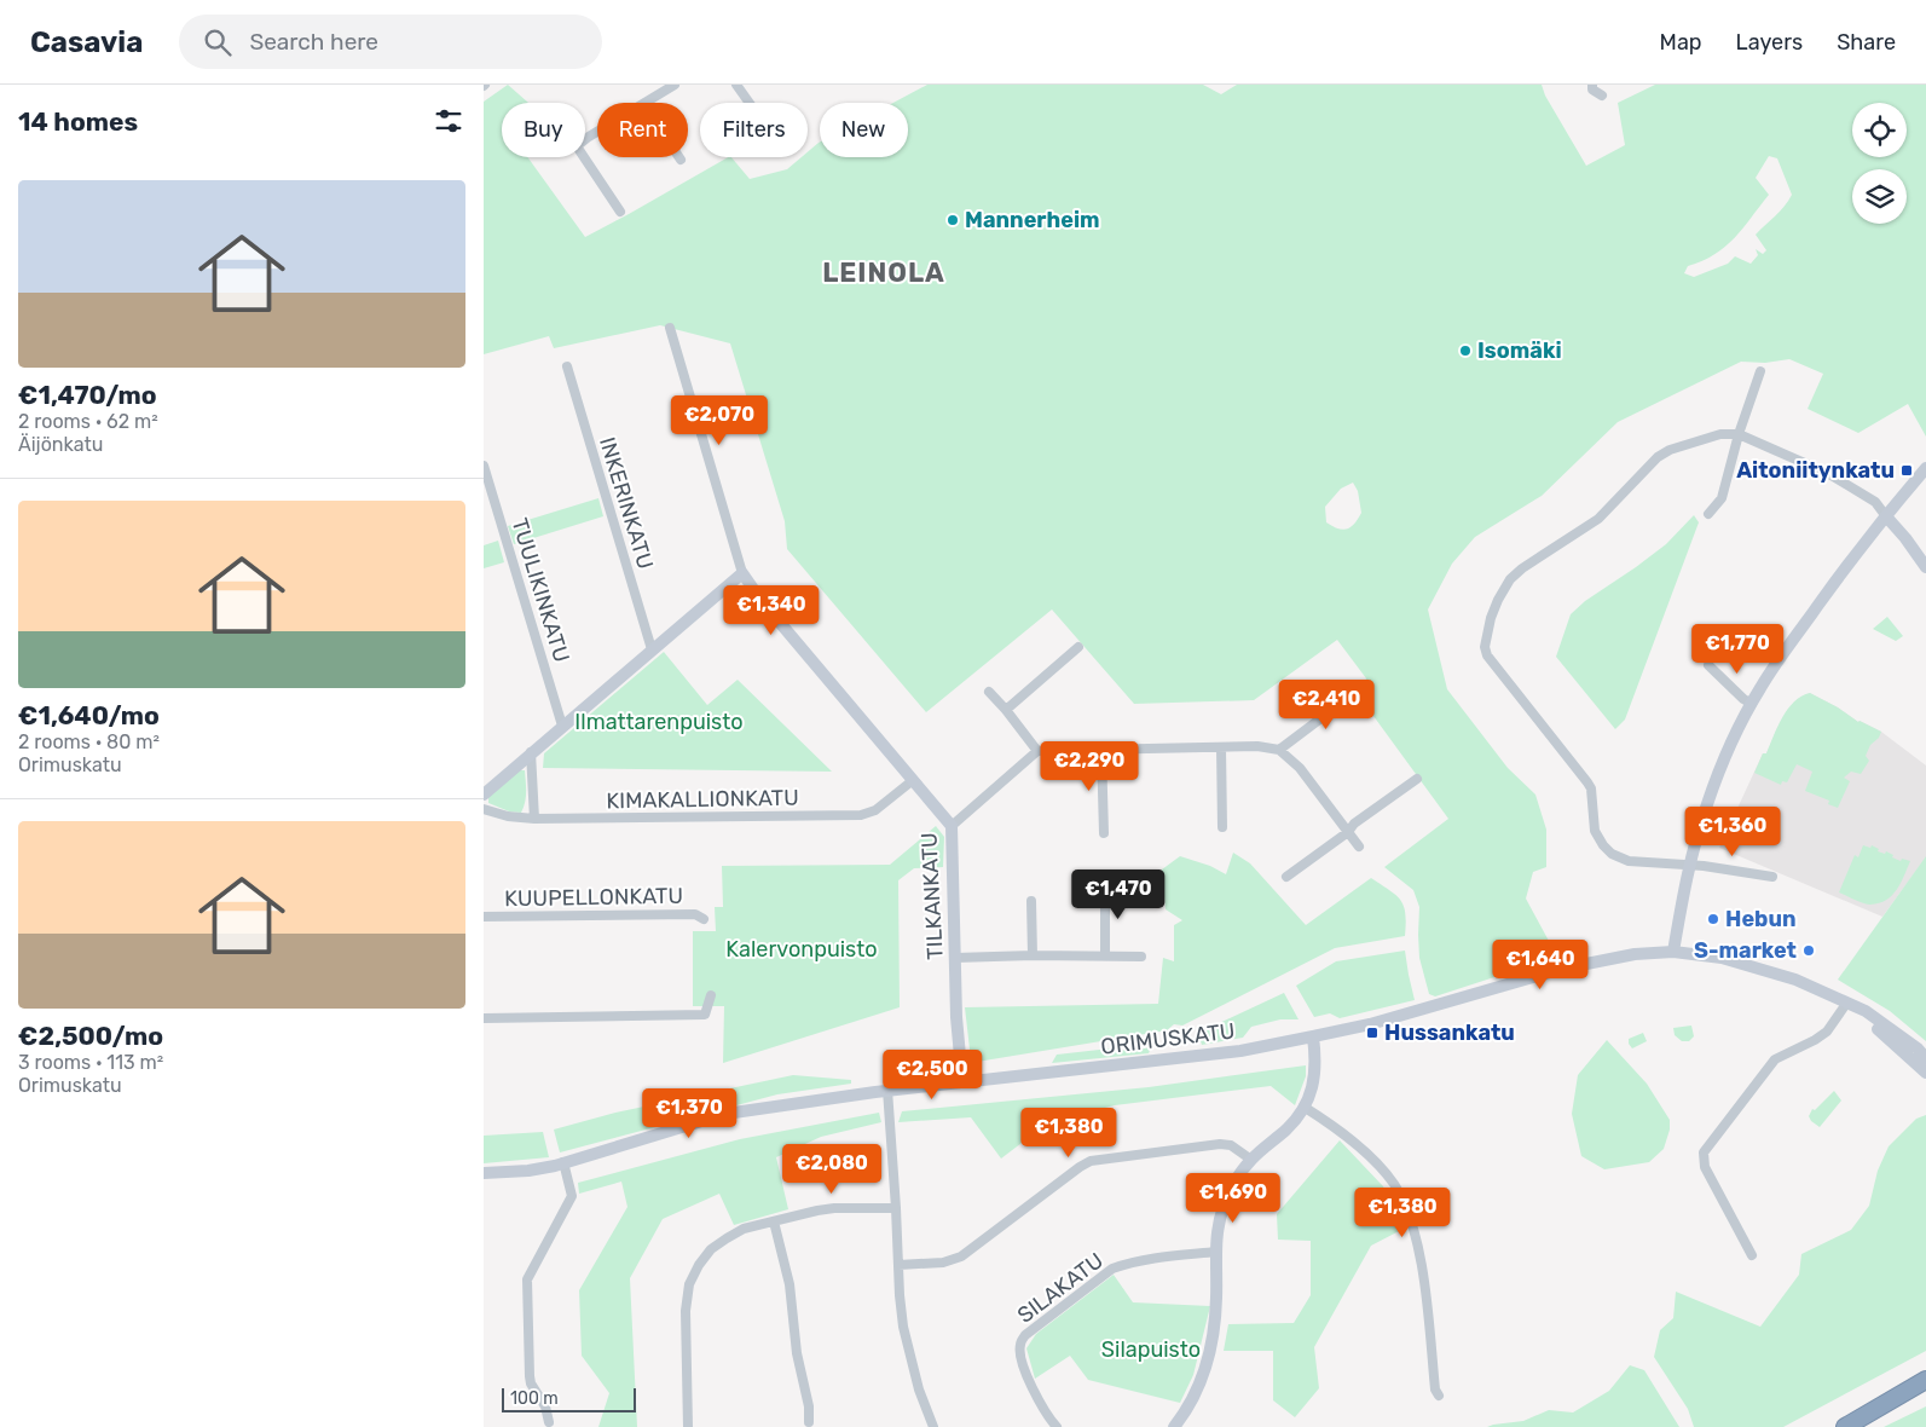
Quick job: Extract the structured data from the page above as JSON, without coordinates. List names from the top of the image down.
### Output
{
  "streets": {
    "main road": ["TILKANKATU", "ORIMUSKATU"],
    "street": [
      "INKERINKATU",
      "TUULIKINKATU",
      "KIMAKALLIONKATU",
      "KUUPELLONKATU",
      "SILAKATU"
    ]
  },
  "crossings": [
    ["KIMAKALLIONKATU", "TILKANKATU"],
    ["TILKANKATU", "ORIMUSKATU"]
  ],
  "districts": ["LEINOLA"],
  "parks": ["Ilmattarenpuisto", "Kalervonpuisto", "Silapuisto"],
  "places": {
    "other": [
      "Mannerheim",
      "Isomäki",
      "Hebun",
      "S-market"
    ],
    "transit": ["Aitoniitynkatu", "Hussankatu"]
  },
  "scale_bar": "100 m",
  "page": {
    "header": "Casavia",
    "search": "Search here",
    "nav": ["Map", "Layers", "Share"],
    "heading": "14 homes",
    "chip": [
      "Buy",
      "Rent",
      "Filters",
      "New"
    ],
    "list": [
      {
        "name": "€1,470/mo",
        "note": "2 rooms · 62 m² · Äijönkatu"
      },
      {
        "name": "€1,640/mo",
        "note": "2 rooms · 80 m² · Orimuskatu"
      },
      {
        "name": "€2,500/mo",
        "note": "3 rooms · 113 m² · Orimuskatu"
      }
    ],
    "price": [
      "€2,070",
      "€1,340",
      "€1,770",
      "€2,410",
      "€2,290",
      "€1,360",
      "€1,470",
      "€1,640",
      "€2,500",
      "€1,370",
      "€1,380",
      "€2,080",
      "€1,690",
      "€1,380"
    ],
    "scale": "100 m"
  }
}
